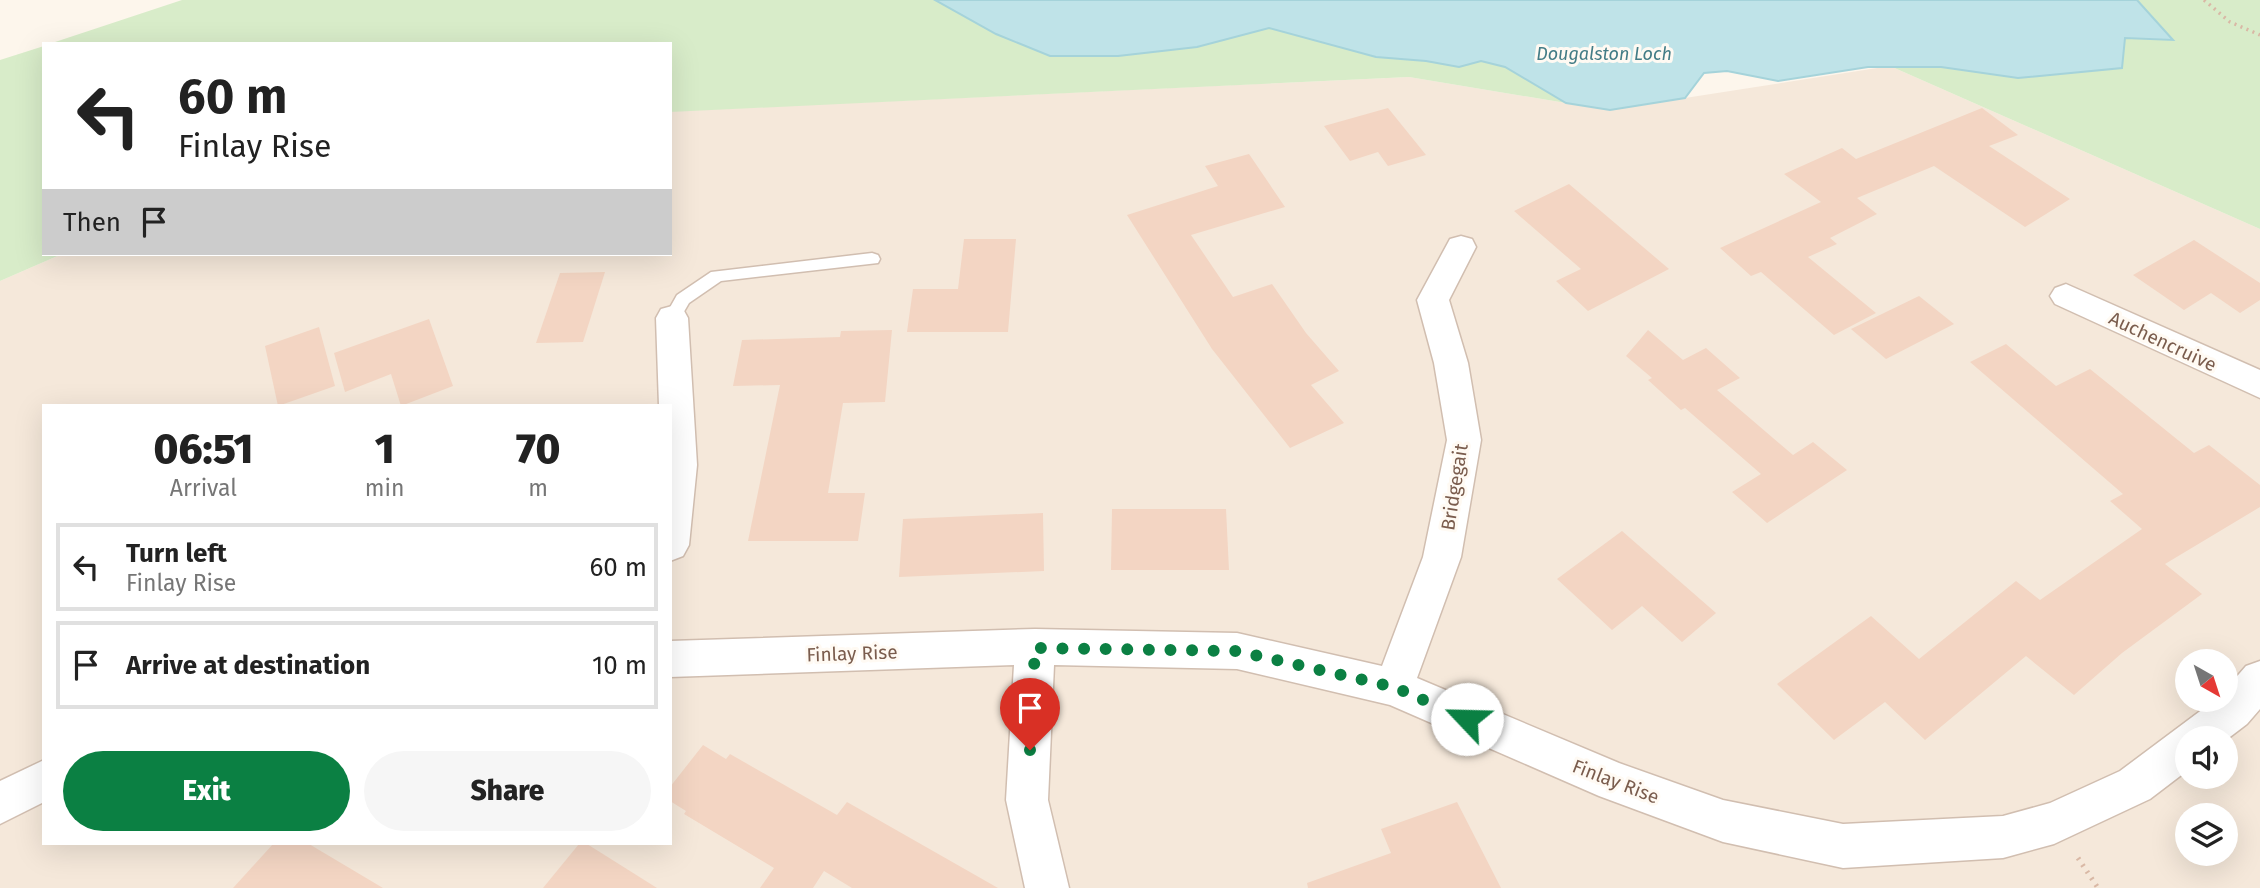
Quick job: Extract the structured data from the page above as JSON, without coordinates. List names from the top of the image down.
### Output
{
  "streets": {
    "street": ["Auchencruive", "Bridgegait", "Finlay Rise"]
  },
  "crossings": [
    ["Bridgegait", "Finlay Rise"]
  ],
  "water": ["Dougalston Loch"],
  "north": "bottom right",
  "page": {
    "turn": ["60 m", "Finlay Rise"],
    "then": "Then",
    "eta": [
      "06:51",
      "Arrival",
      "1",
      "min",
      "70",
      "m"
    ],
    "list": [
      {
        "name": "Turn left",
        "note": "Finlay Rise",
        "value": "60 m"
      },
      {
        "name": "Arrive at destination",
        "value": "10 m"
      }
    ],
    "buttons": ["Exit", "Share"]
  }
}
